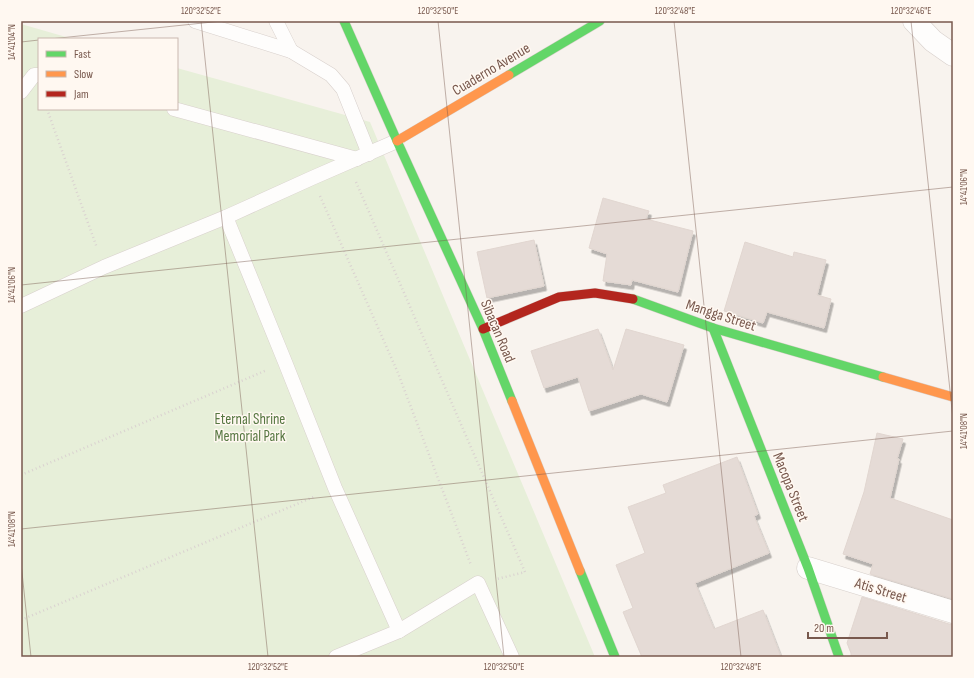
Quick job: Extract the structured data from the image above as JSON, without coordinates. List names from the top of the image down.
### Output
{
  "streets": {
    "street": [
      "Cuaderno Avenue",
      "Mangga Street",
      "Sibacan Road",
      "Macopa Street",
      "Atis Street"
    ]
  },
  "crossings": [
    ["Cuaderno Avenue", "Sibacan Road"],
    ["Mangga Street", "Sibacan Road"],
    ["Mangga Street", "Macopa Street"],
    ["Macopa Street", "Atis Street"]
  ],
  "parks": ["Eternal Shrine Memorial Park"],
  "legend": ["Fast", "Slow", "Jam"],
  "scale_bar": "20 m",
  "coordinates": [
    "120°32'52\"E",
    "120°32'50\"E",
    "120°32'48\"E",
    "120°32'46\"E",
    "14°41'04\"N",
    "14°41'06\"N",
    "14°41'08\"N"
  ]
}
